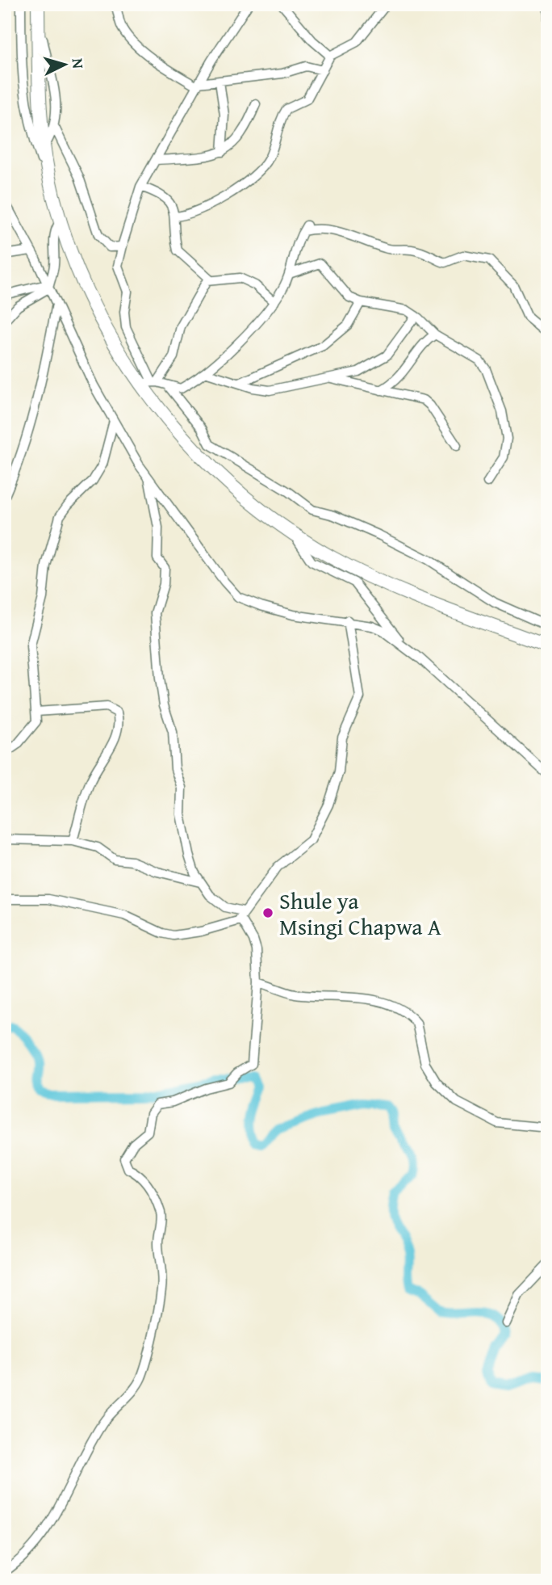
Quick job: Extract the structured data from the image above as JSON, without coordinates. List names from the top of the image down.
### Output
{
  "places": ["Shule ya Msingi Chapwa A"],
  "north": "right"
}
